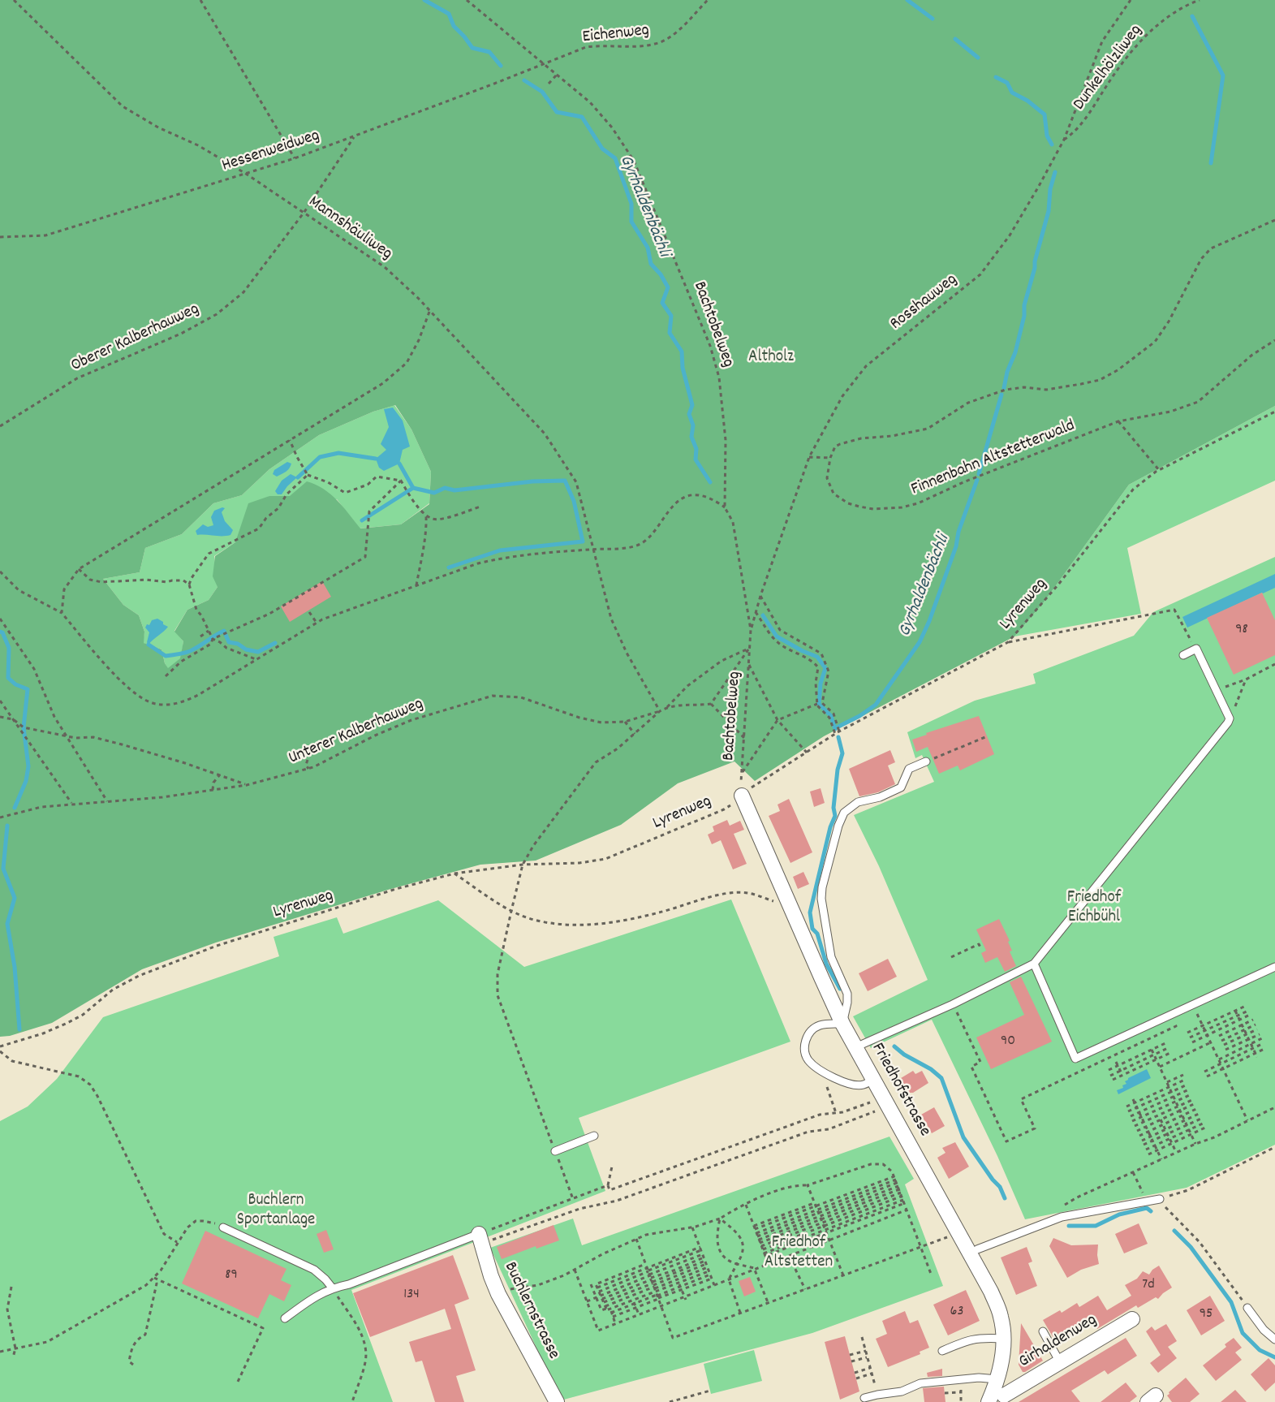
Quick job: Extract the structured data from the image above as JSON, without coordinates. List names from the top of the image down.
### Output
{
  "streets": {
    "street": ["Friedhofstrasse", "Buchlernstrasse", "Girhaldenweg"],
    "path": [
      "Eichenweg",
      "Dunkelhölzliweg",
      "Hessenweidweg",
      "Mannshäuliweg",
      "Rosshauweg",
      "Bachtobelweg",
      "Oberer Kalberhauweg",
      "Finnenbahn Altstetterwald",
      "Lyrenweg",
      "Unterer Kalberhauweg"
    ]
  },
  "crossings": [
    ["Eichenweg", "Hessenweidweg"],
    ["Eichenweg", "Bachtobelweg"],
    ["Dunkelhölzliweg", "Rosshauweg"],
    ["Hessenweidweg", "Mannshäuliweg"],
    ["Hessenweidweg", "Bachtobelweg"],
    ["Hessenweidweg", "Oberer Kalberhauweg"],
    ["Mannshäuliweg", "Oberer Kalberhauweg"],
    ["Mannshäuliweg", "Unterer Kalberhauweg"],
    ["Rosshauweg", "Bachtobelweg"],
    ["Bachtobelweg", "Lyrenweg"],
    ["Bachtobelweg", "Friedhofstrasse"],
    ["Lyrenweg", "Friedhofstrasse"],
    ["Friedhofstrasse", "Girhaldenweg"]
  ],
  "water": ["Gyrhaldenbächli"],
  "parks": [
    "Altholz",
    "Friedhof Eichbühl",
    "Buchlern Sportanlage",
    "Friedhof Altstetten"
  ],
  "house_numbers": [
    "98",
    "90",
    "89",
    "7d",
    "134",
    "63",
    "95"
  ]
}
